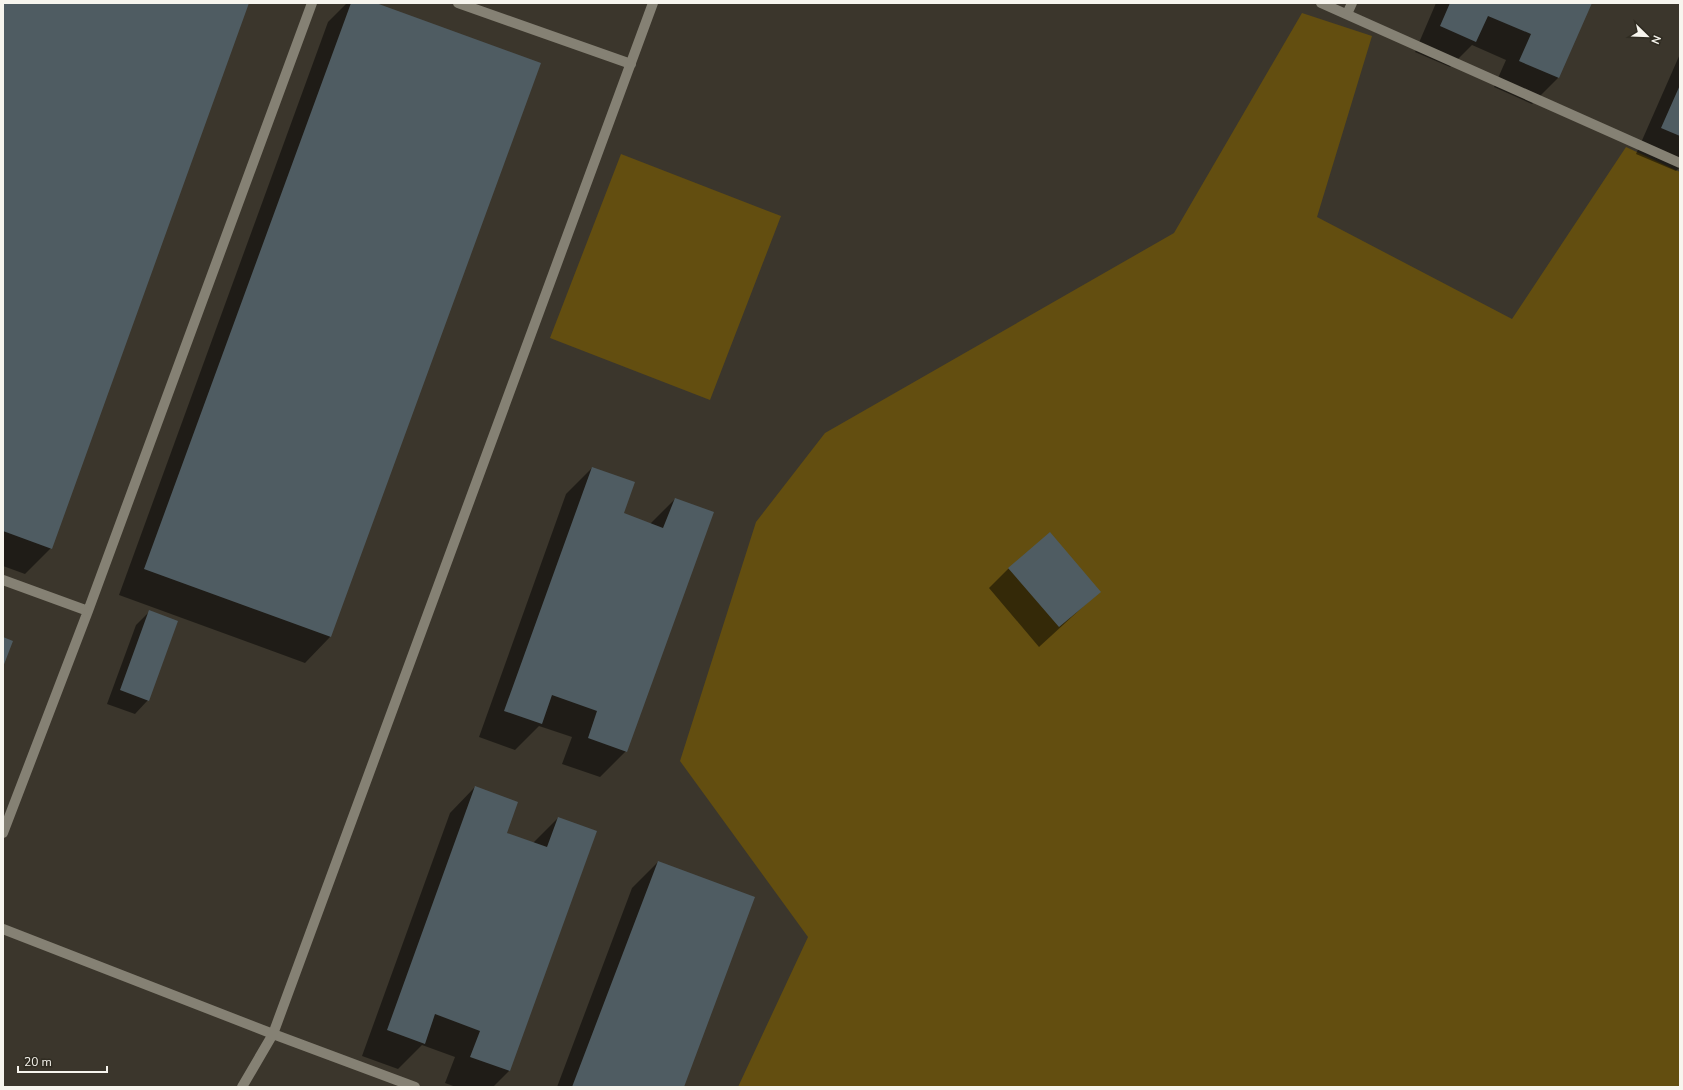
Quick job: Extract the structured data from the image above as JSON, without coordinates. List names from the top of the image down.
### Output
{
  "scale_bar": "20 m",
  "north": "bottom right"
}
